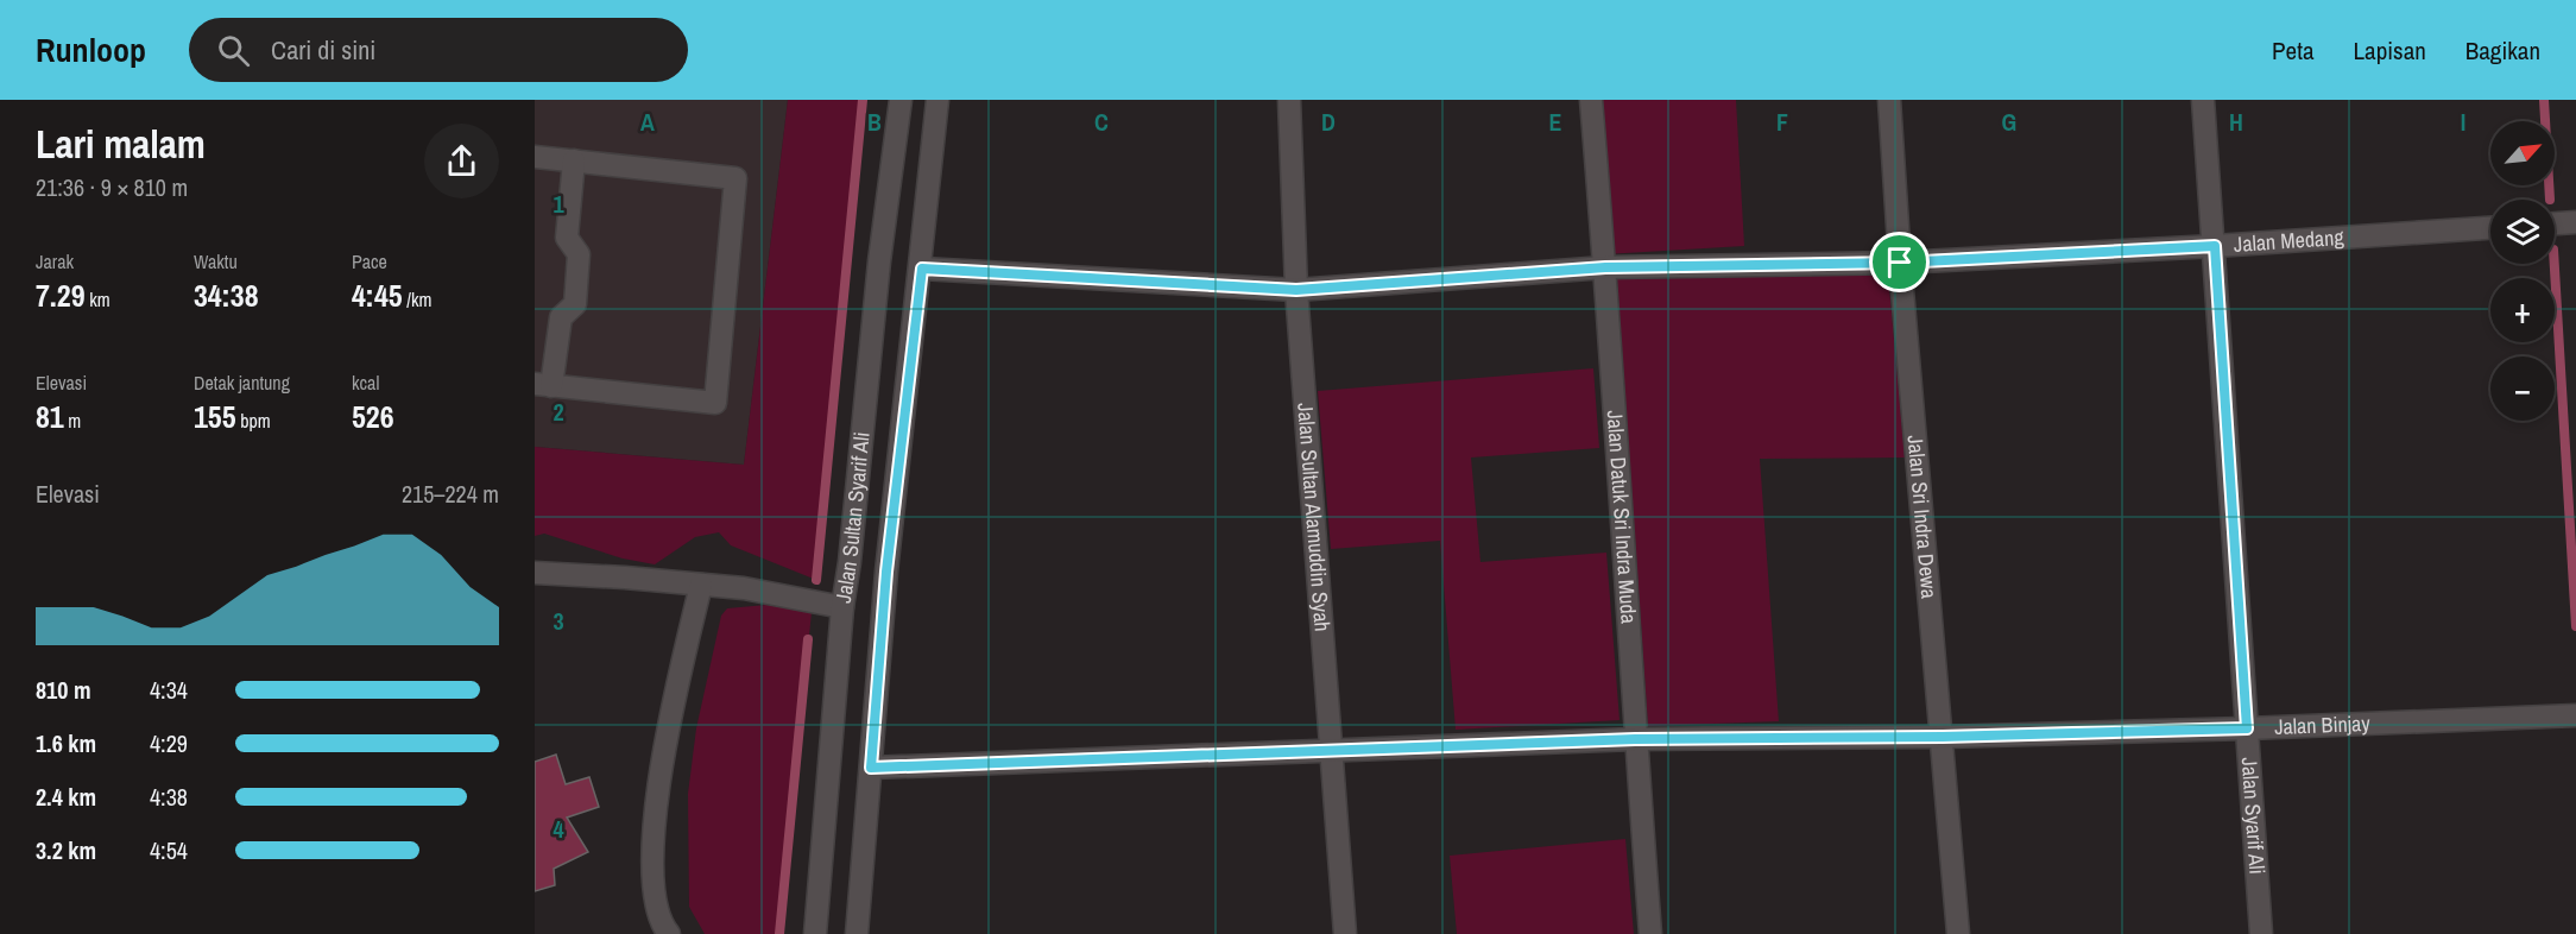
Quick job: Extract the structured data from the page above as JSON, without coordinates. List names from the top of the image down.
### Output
{
  "streets": {
    "street": [
      "Jalan Medang",
      "Jalan Sultan Syarif Ali",
      "Jalan Sultan Alamuddin Syah",
      "Jalan Datuk Sri Indra Muda",
      "Jalan Sri Indra Dewa",
      "Jalan Binjay",
      "Jalan Syarif Ali"
    ]
  },
  "crossings": [
    ["Jalan Medang", "Jalan Sultan Syarif Ali"],
    ["Jalan Medang", "Jalan Sultan Alamuddin Syah"],
    ["Jalan Medang", "Jalan Datuk Sri Indra Muda"],
    ["Jalan Medang", "Jalan Sri Indra Dewa"],
    ["Jalan Medang", "Jalan Syarif Ali"],
    ["Jalan Sultan Syarif Ali", "Jalan Binjay"],
    ["Jalan Sultan Alamuddin Syah", "Jalan Binjay"],
    ["Jalan Datuk Sri Indra Muda", "Jalan Binjay"],
    ["Jalan Sri Indra Dewa", "Jalan Binjay"],
    ["Jalan Binjay", "Jalan Syarif Ali"]
  ],
  "north": "top right",
  "page": {
    "header": "Runloop",
    "search": "Cari di sini",
    "nav": ["Peta", "Lapisan", "Bagikan"],
    "heading": ["Lari malam", "21:36 · 9 × 810 m"],
    "map_buttons": ["+", "−"],
    "stats": [
      ["Jarak", "7.29 km"],
      ["Waktu", "34:38"],
      ["Pace", "4:45 /km"],
      ["Elevasi", "81 m"],
      ["Detak jantung", "155 bpm"],
      ["kcal", "526"]
    ],
    "chart": ["Elevasi", "215–224 m"],
    "list": [
      {
        "name": "810 m",
        "note": "4:34"
      },
      {
        "name": "1.6 km",
        "note": "4:29"
      },
      {
        "name": "2.4 km",
        "note": "4:38"
      },
      {
        "name": "3.2 km",
        "note": "4:54"
      }
    ]
  },
  "grid": {
    "columns": [
      "A",
      "B",
      "C",
      "D",
      "E",
      "F",
      "G",
      "H",
      "I"
    ],
    "rows": [
      "1",
      "2",
      "3",
      "4"
    ]
  }
}
